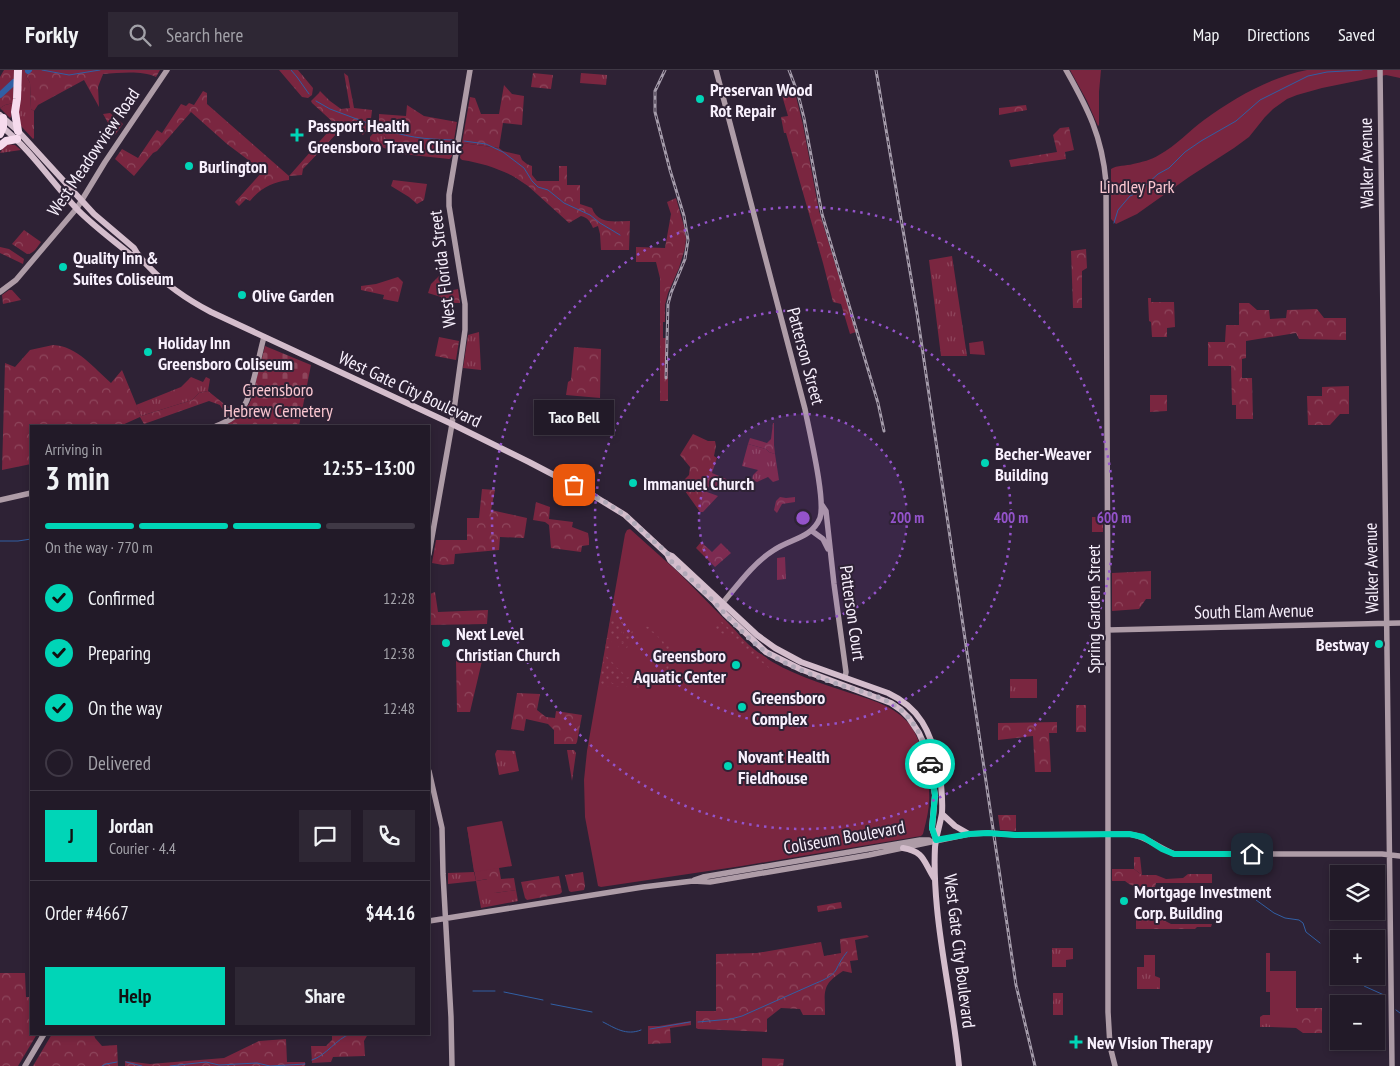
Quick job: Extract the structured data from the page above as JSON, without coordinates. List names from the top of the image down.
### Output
{
  "streets": {
    "main road": [
      "West Meadowview Road",
      "Walker Avenue",
      "West Florida Street",
      "Patterson Street",
      "West Gate City Boulevard",
      "Spring Garden Street",
      "South Elam Avenue",
      "Patterson Court",
      "Coliseum Boulevard"
    ]
  },
  "crossings": [
    ["West Meadowview Road", "West Gate City Boulevard"],
    ["Walker Avenue", "South Elam Avenue"],
    ["West Florida Street", "West Gate City Boulevard"],
    ["Patterson Street", "Patterson Court"],
    ["West Gate City Boulevard", "Patterson Court"],
    ["West Gate City Boulevard", "Coliseum Boulevard"],
    ["Spring Garden Street", "South Elam Avenue"]
  ],
  "parks": ["Lindley Park", "Greensboro Hebrew Cemetery"],
  "places": {
    "other": [
      "Preservan Wood Rot Repair",
      "Burlington",
      "Quality Inn & Suites Coliseum",
      "Olive Garden",
      "Holiday Inn Greensboro Coliseum",
      "Becher-Weaver Building",
      "Immanuel Church",
      "Taco Bell",
      "Next Level Christian Church",
      "Bestway",
      "Greensboro Aquatic Center",
      "Greensboro Complex",
      "Novant Health Fieldhouse",
      "Mortgage Investment Corp. Building"
    ],
    "health": ["Passport Health Greensboro Travel Clinic", "New Vision Therapy"]
  },
  "page": {
    "header": "Forkly",
    "search": "Search here",
    "nav": ["Map", "Directions", "Saved"],
    "bubble": "Taco Bell",
    "heading": ["3 min", "Arriving in", "12:55–13:00"],
    "panel": [
      "Jordan",
      "Courier · 4.4",
      "Order #4667",
      "$44.16"
    ],
    "bar": "On the way · 770 m",
    "list": [
      ["Confirmed", "12:28"],
      ["Preparing", "12:38"],
      ["On the way", "12:48"],
      "Delivered"
    ],
    "round": "J",
    "map_buttons": ["+", "−"],
    "buttons": ["Help", "Share"]
  },
  "rings": ["200 m", "400 m", "600 m"]
}
